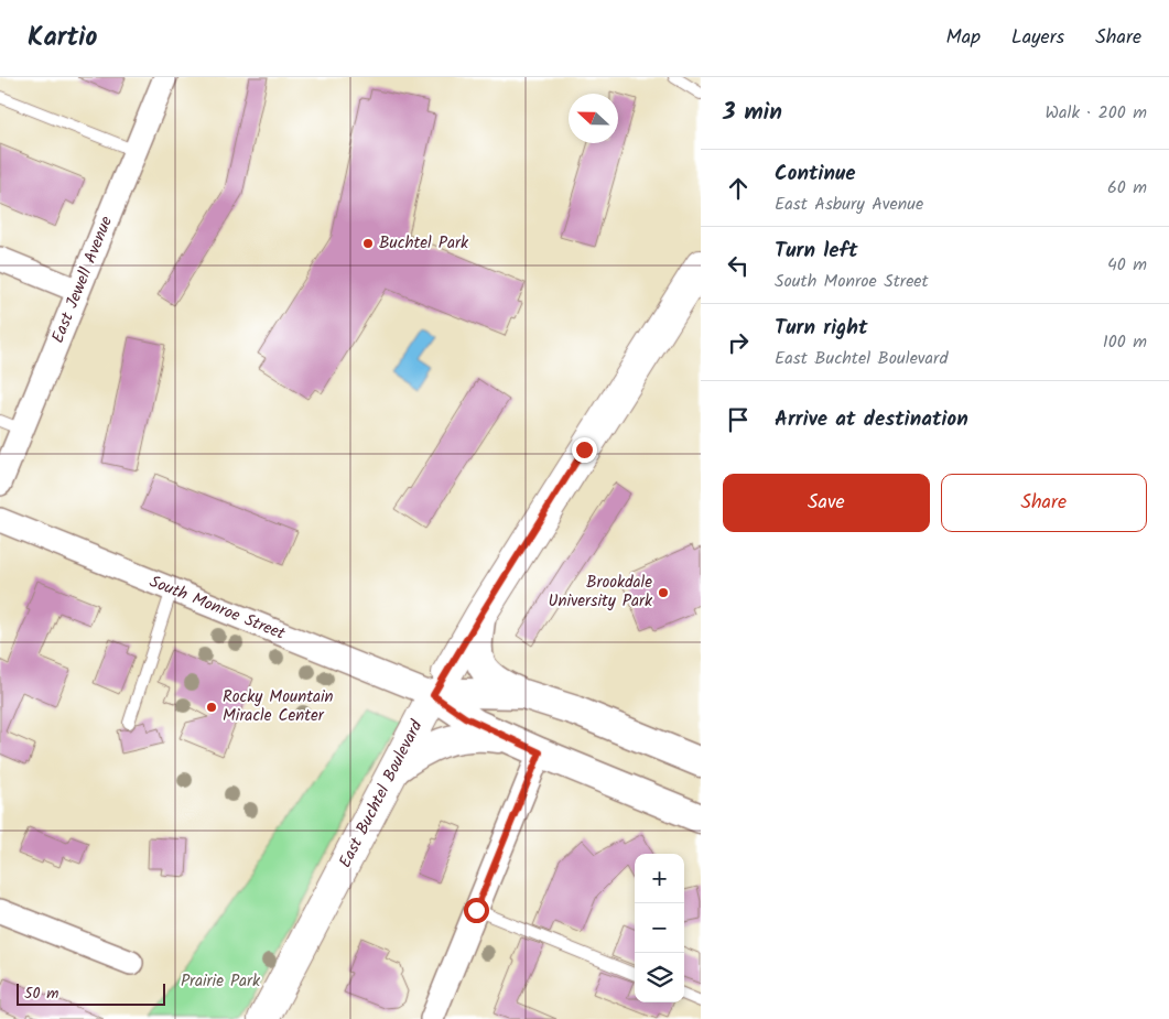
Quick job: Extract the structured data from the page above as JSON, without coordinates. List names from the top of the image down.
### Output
{
  "streets": {
    "main road": ["East Buchtel Boulevard"],
    "street": ["East Jewell Avenue", "South Monroe Street"]
  },
  "crossings": [
    ["South Monroe Street", "East Buchtel Boulevard"]
  ],
  "parks": ["Prairie Park"],
  "places": ["Buchtel Park", "Brookdale University Park", "Rocky Mountain Miracle Center"],
  "scale_bar": "50 m",
  "north": "left",
  "page": {
    "header": "Kartio",
    "nav": ["Map", "Layers", "Share"],
    "heading": ["3 min", "Walk · 200 m"],
    "list": [
      ["Continue", "East Asbury Avenue", "60 m"],
      ["Turn left", "South Monroe Street", "40 m"],
      ["Turn right", "East Buchtel Boulevard", "100 m"],
      "Arrive at destination"
    ],
    "buttons": ["Save", "Share"],
    "map_buttons": ["+", "−"],
    "scale": "50 m"
  }
}
